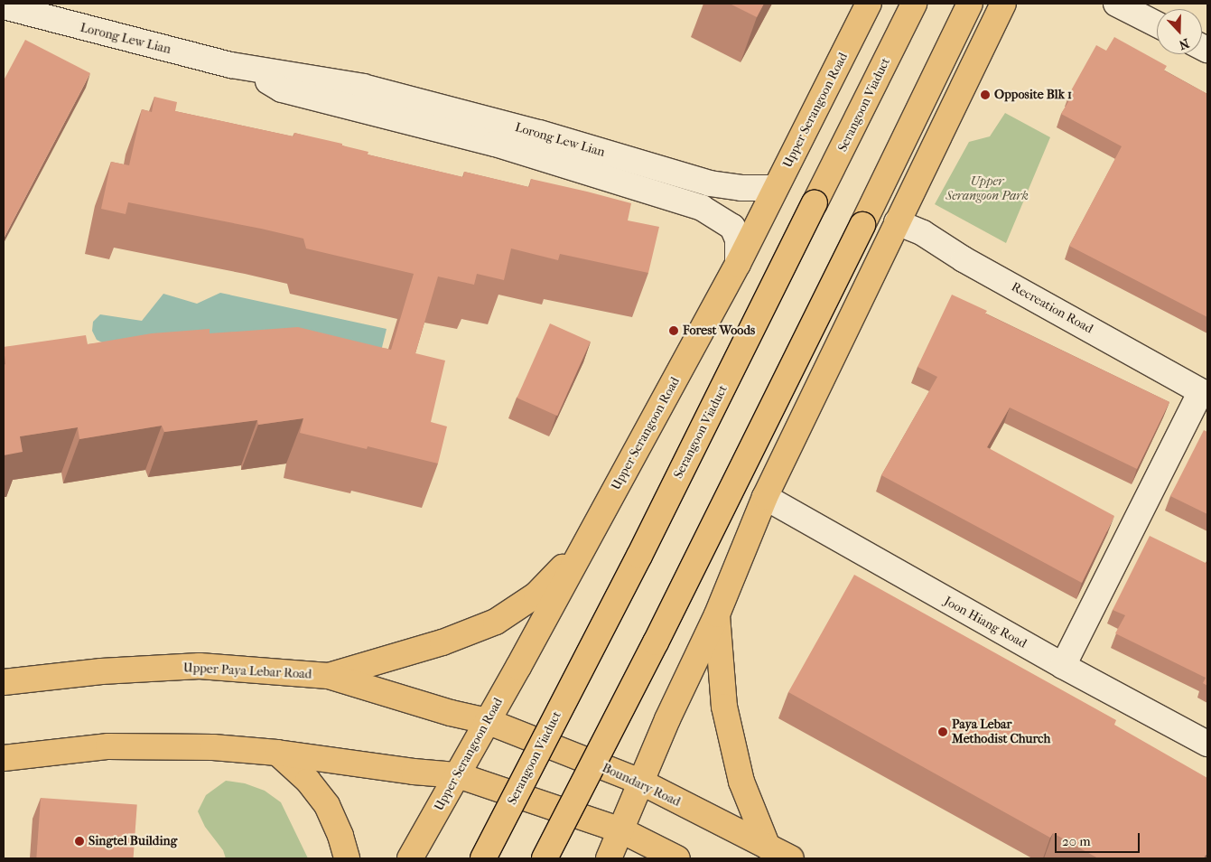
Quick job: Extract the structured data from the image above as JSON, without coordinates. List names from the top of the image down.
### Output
{
  "streets": {
    "main road": [
      "Serangoon Viaduct",
      "Upper Serangoon Road",
      "Upper Paya Lebar Road",
      "Boundary Road"
    ],
    "street": ["Lorong Lew Lian", "Recreation Road", "Joon Hiang Road"]
  },
  "crossings": [
    ["Lorong Lew Lian", "Upper Serangoon Road"],
    ["Upper Serangoon Road", "Upper Paya Lebar Road"],
    ["Upper Serangoon Road", "Boundary Road"],
    ["Upper Paya Lebar Road", "Boundary Road"]
  ],
  "parks": ["Upper Serangoon Park"],
  "places": [
    "Opposite Blk 1",
    "Forest Woods",
    "Paya Lebar Methodist Church",
    "Singtel Building"
  ],
  "scale_bar": "20 m",
  "north": "bottom"
}
